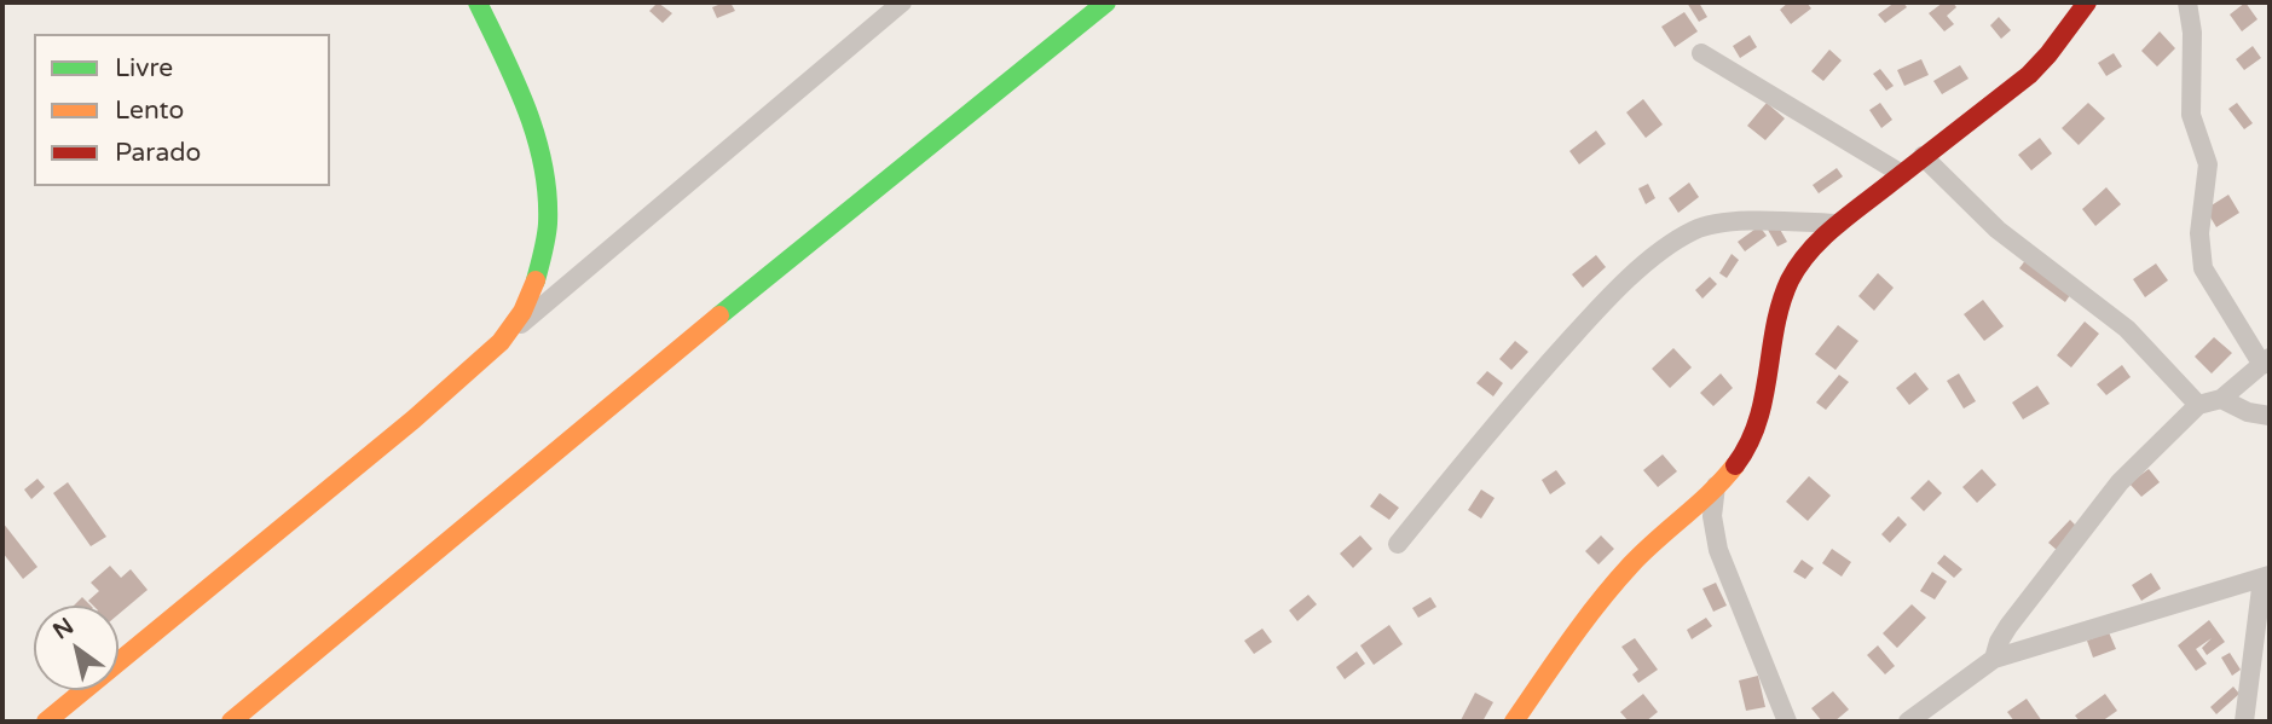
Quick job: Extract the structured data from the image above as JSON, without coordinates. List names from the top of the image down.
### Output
{
  "legend": ["Livre", "Lento", "Parado"],
  "north": "top left"
}
